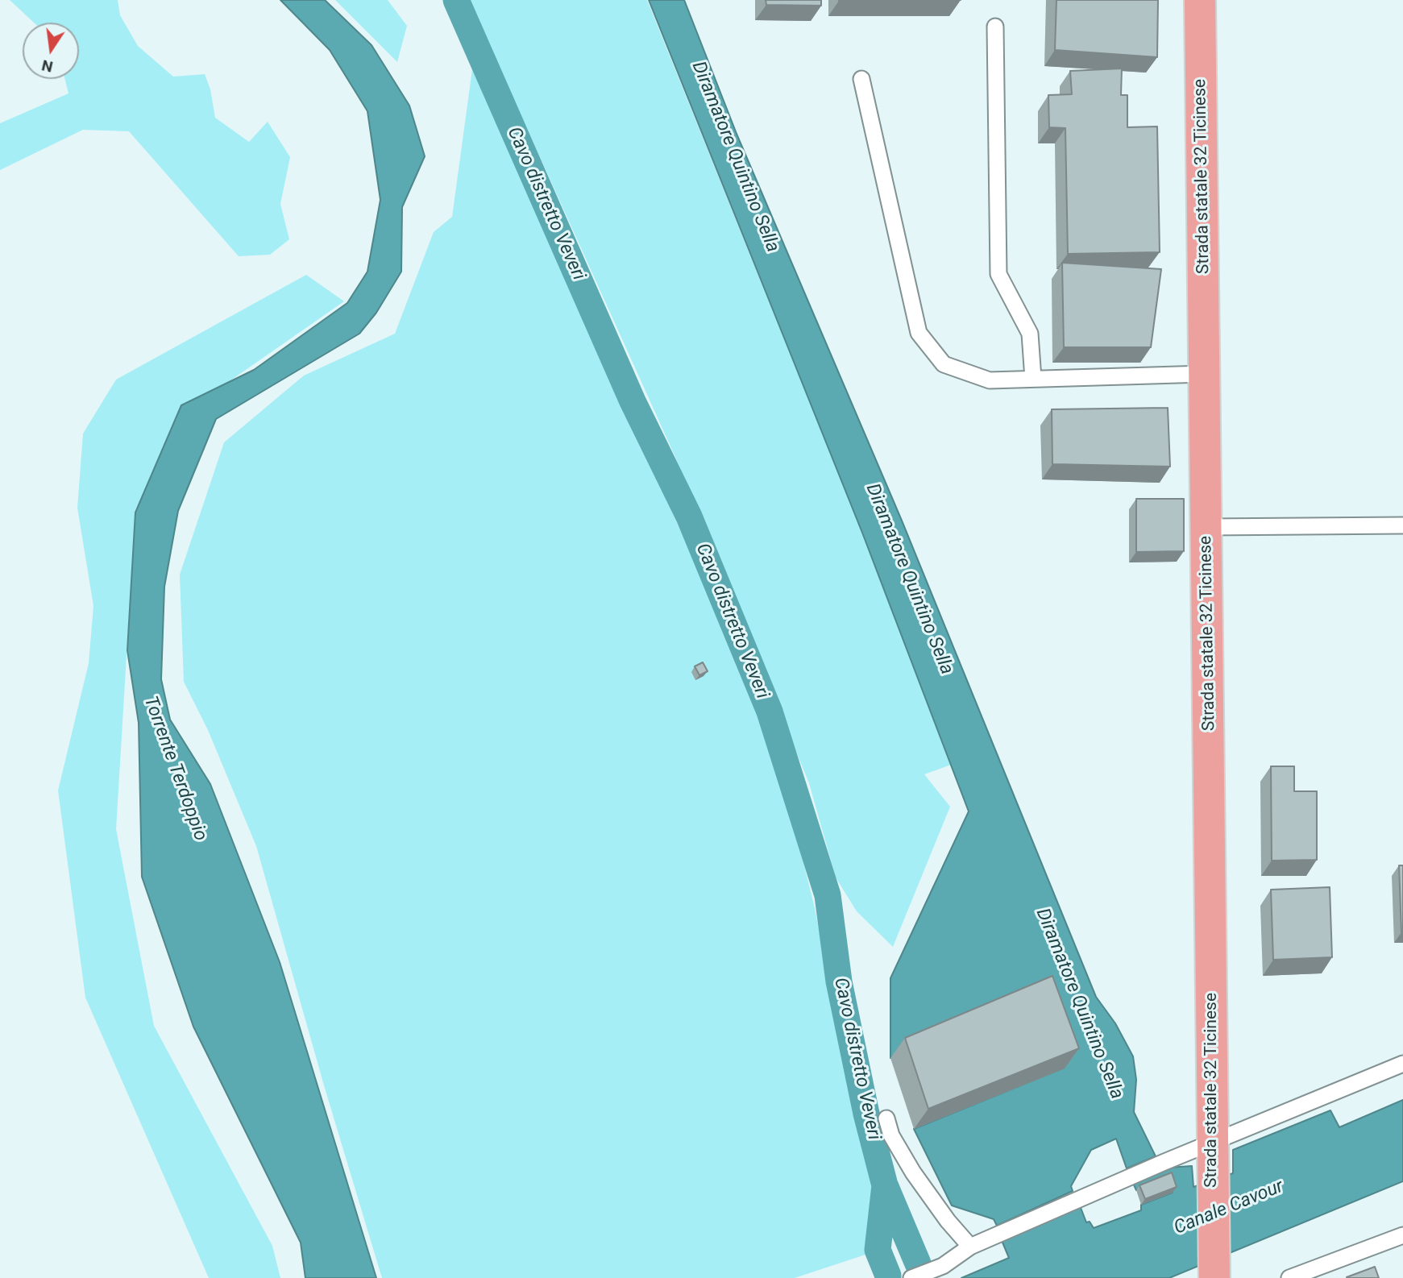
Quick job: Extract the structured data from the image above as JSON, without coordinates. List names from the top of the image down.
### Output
{
  "streets": {
    "main road": ["Strada statale 32 Ticinese"]
  },
  "water": [
    "Diramatore Quintino Sella",
    "Cavo distretto Veveri",
    "Torrente Terdoppio",
    "Canale Cavour"
  ],
  "north": "bottom"
}
